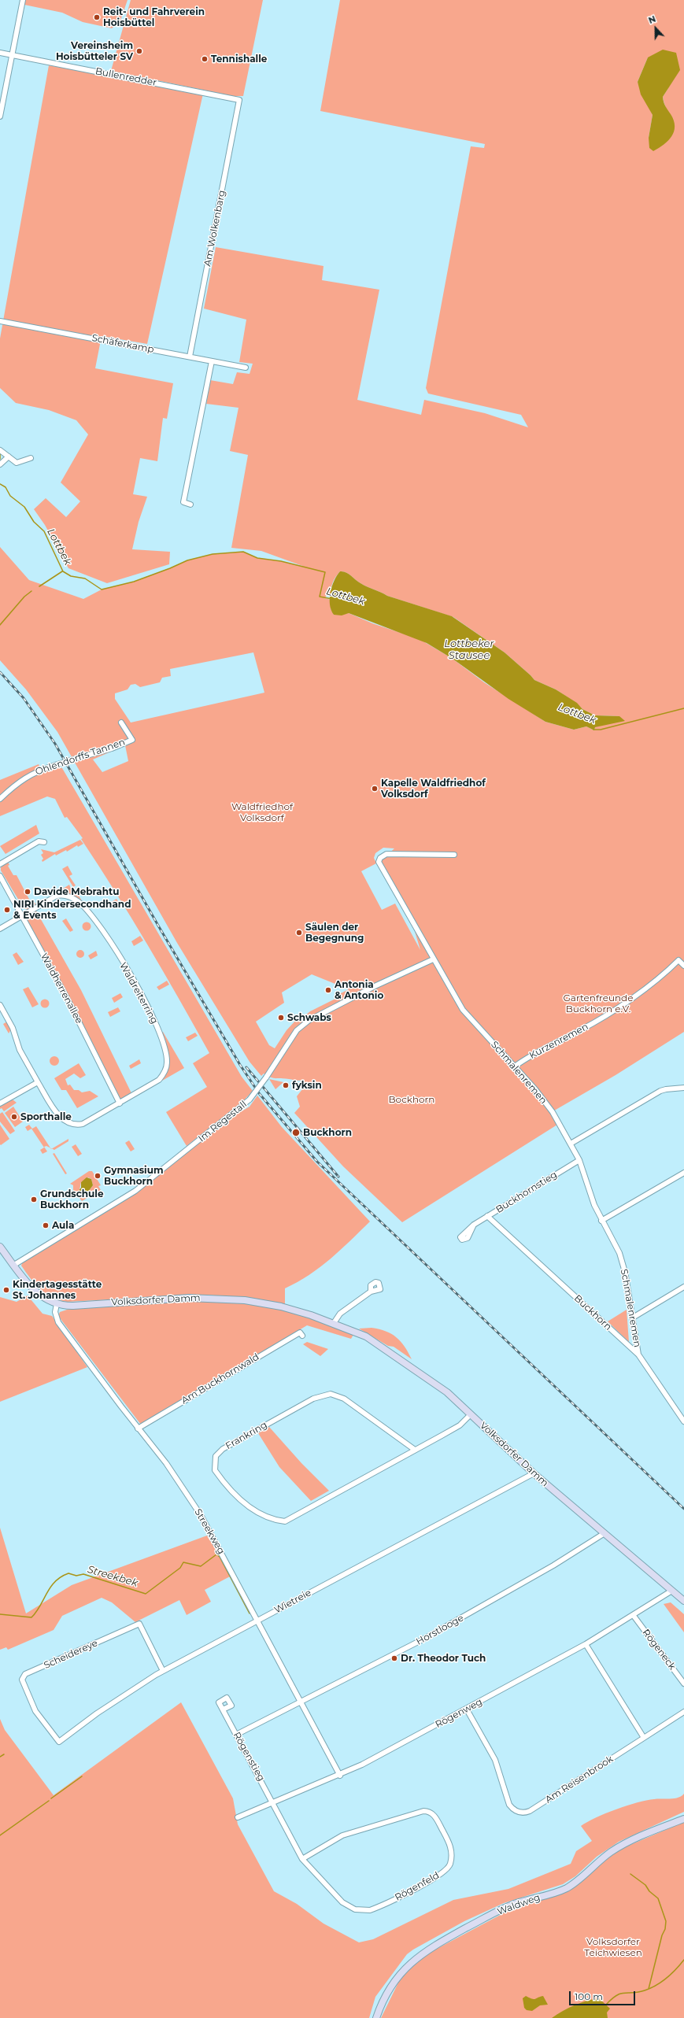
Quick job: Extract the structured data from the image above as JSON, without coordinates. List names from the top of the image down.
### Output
{
  "streets": {
    "main road": ["Volksdorfer Damm", "Waldweg"],
    "street": [
      "Bullenredder",
      "Am Wolkenbarg",
      "Schäferkamp",
      "Ohlendorffs Tannen",
      "Waldherrenallee",
      "Waldreiterring",
      "Kurzenremen",
      "Schmalenremen",
      "Im Regestall",
      "Buckhornstieg",
      "Buckhorn",
      "Am Buckhornwald",
      "Frankring",
      "Streekweg",
      "Wietreie",
      "Horstlooge",
      "Rögeneck",
      "Scheidereye",
      "Rögenweg",
      "Rögenstieg",
      "Am Reisenbrook",
      "Rögenfeld"
    ]
  },
  "crossings": [
    ["Bullenredder", "Am Wolkenbarg"],
    ["Am Wolkenbarg", "Schäferkamp"],
    ["Waldherrenallee", "Waldreiterring"],
    ["Kurzenremen", "Schmalenremen"],
    ["Schmalenremen", "Im Regestall"],
    ["Schmalenremen", "Buckhornstieg"],
    ["Schmalenremen", "Buckhorn"],
    ["Im Regestall", "Volksdorfer Damm"],
    ["Buckhornstieg", "Buckhorn"],
    ["Volksdorfer Damm", "Frankring"],
    ["Volksdorfer Damm", "Streekweg"],
    ["Volksdorfer Damm", "Wietreie"],
    ["Volksdorfer Damm", "Horstlooge"],
    ["Volksdorfer Damm", "Rögenweg"],
    ["Am Buckhornwald", "Streekweg"],
    ["Streekweg", "Wietreie"],
    ["Streekweg", "Horstlooge"],
    ["Streekweg", "Rögenweg"],
    ["Wietreie", "Scheidereye"],
    ["Horstlooge", "Rögenstieg"],
    ["Rögeneck", "Rögenweg"],
    ["Rögenweg", "Rögenstieg"],
    ["Rögenweg", "Am Reisenbrook"],
    ["Rögenweg", "Rögenfeld"],
    ["Rögenstieg", "Rögenfeld"]
  ],
  "water": ["Lottbek", "Lottbeker Stausee", "Streekbek"],
  "parks": [
    "Waldfriedhof Volksdorf",
    "Gartenfreunde Buckhorn e.V.",
    "Bockhorn",
    "Volksdorfer Teichwiesen"
  ],
  "places": [
    "Reit- und Fahrverein Hoisbüttel",
    "Vereinsheim Hoisbütteler SV",
    "Tennishalle",
    "Kapelle Waldfriedhof Volksdorf",
    "Davide Mebrahtu",
    "NIRI Kindersecondhand & Events",
    "Säulen der Begegnung",
    "Antonia & Antonio",
    "Schwabs",
    "fyksin",
    "Sporthalle",
    "Buckhorn",
    "Gymnasium Buckhorn",
    "Grundschule Buckhorn",
    "Aula",
    "Kindertagesstätte St. Johannes",
    "Dr. Theodor Tuch"
  ],
  "scale_bar": "100 m",
  "north": "top"
}
